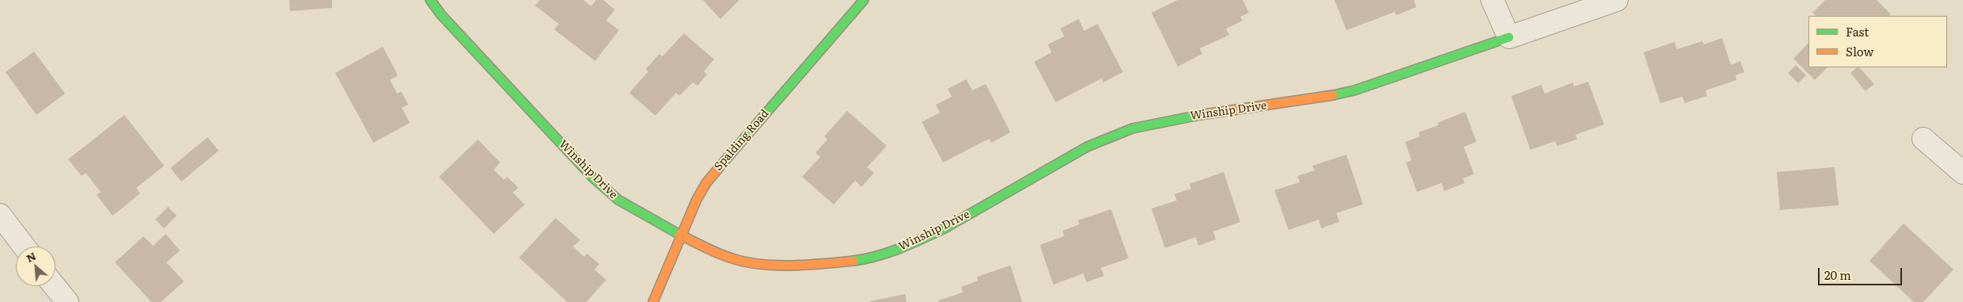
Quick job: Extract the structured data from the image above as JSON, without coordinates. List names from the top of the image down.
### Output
{
  "streets": {
    "street": ["Winship Drive", "Spalding Road"]
  },
  "crossings": [
    ["Winship Drive", "Spalding Road"]
  ],
  "legend": ["Fast", "Slow"],
  "scale_bar": "20 m",
  "north": "top left"
}
